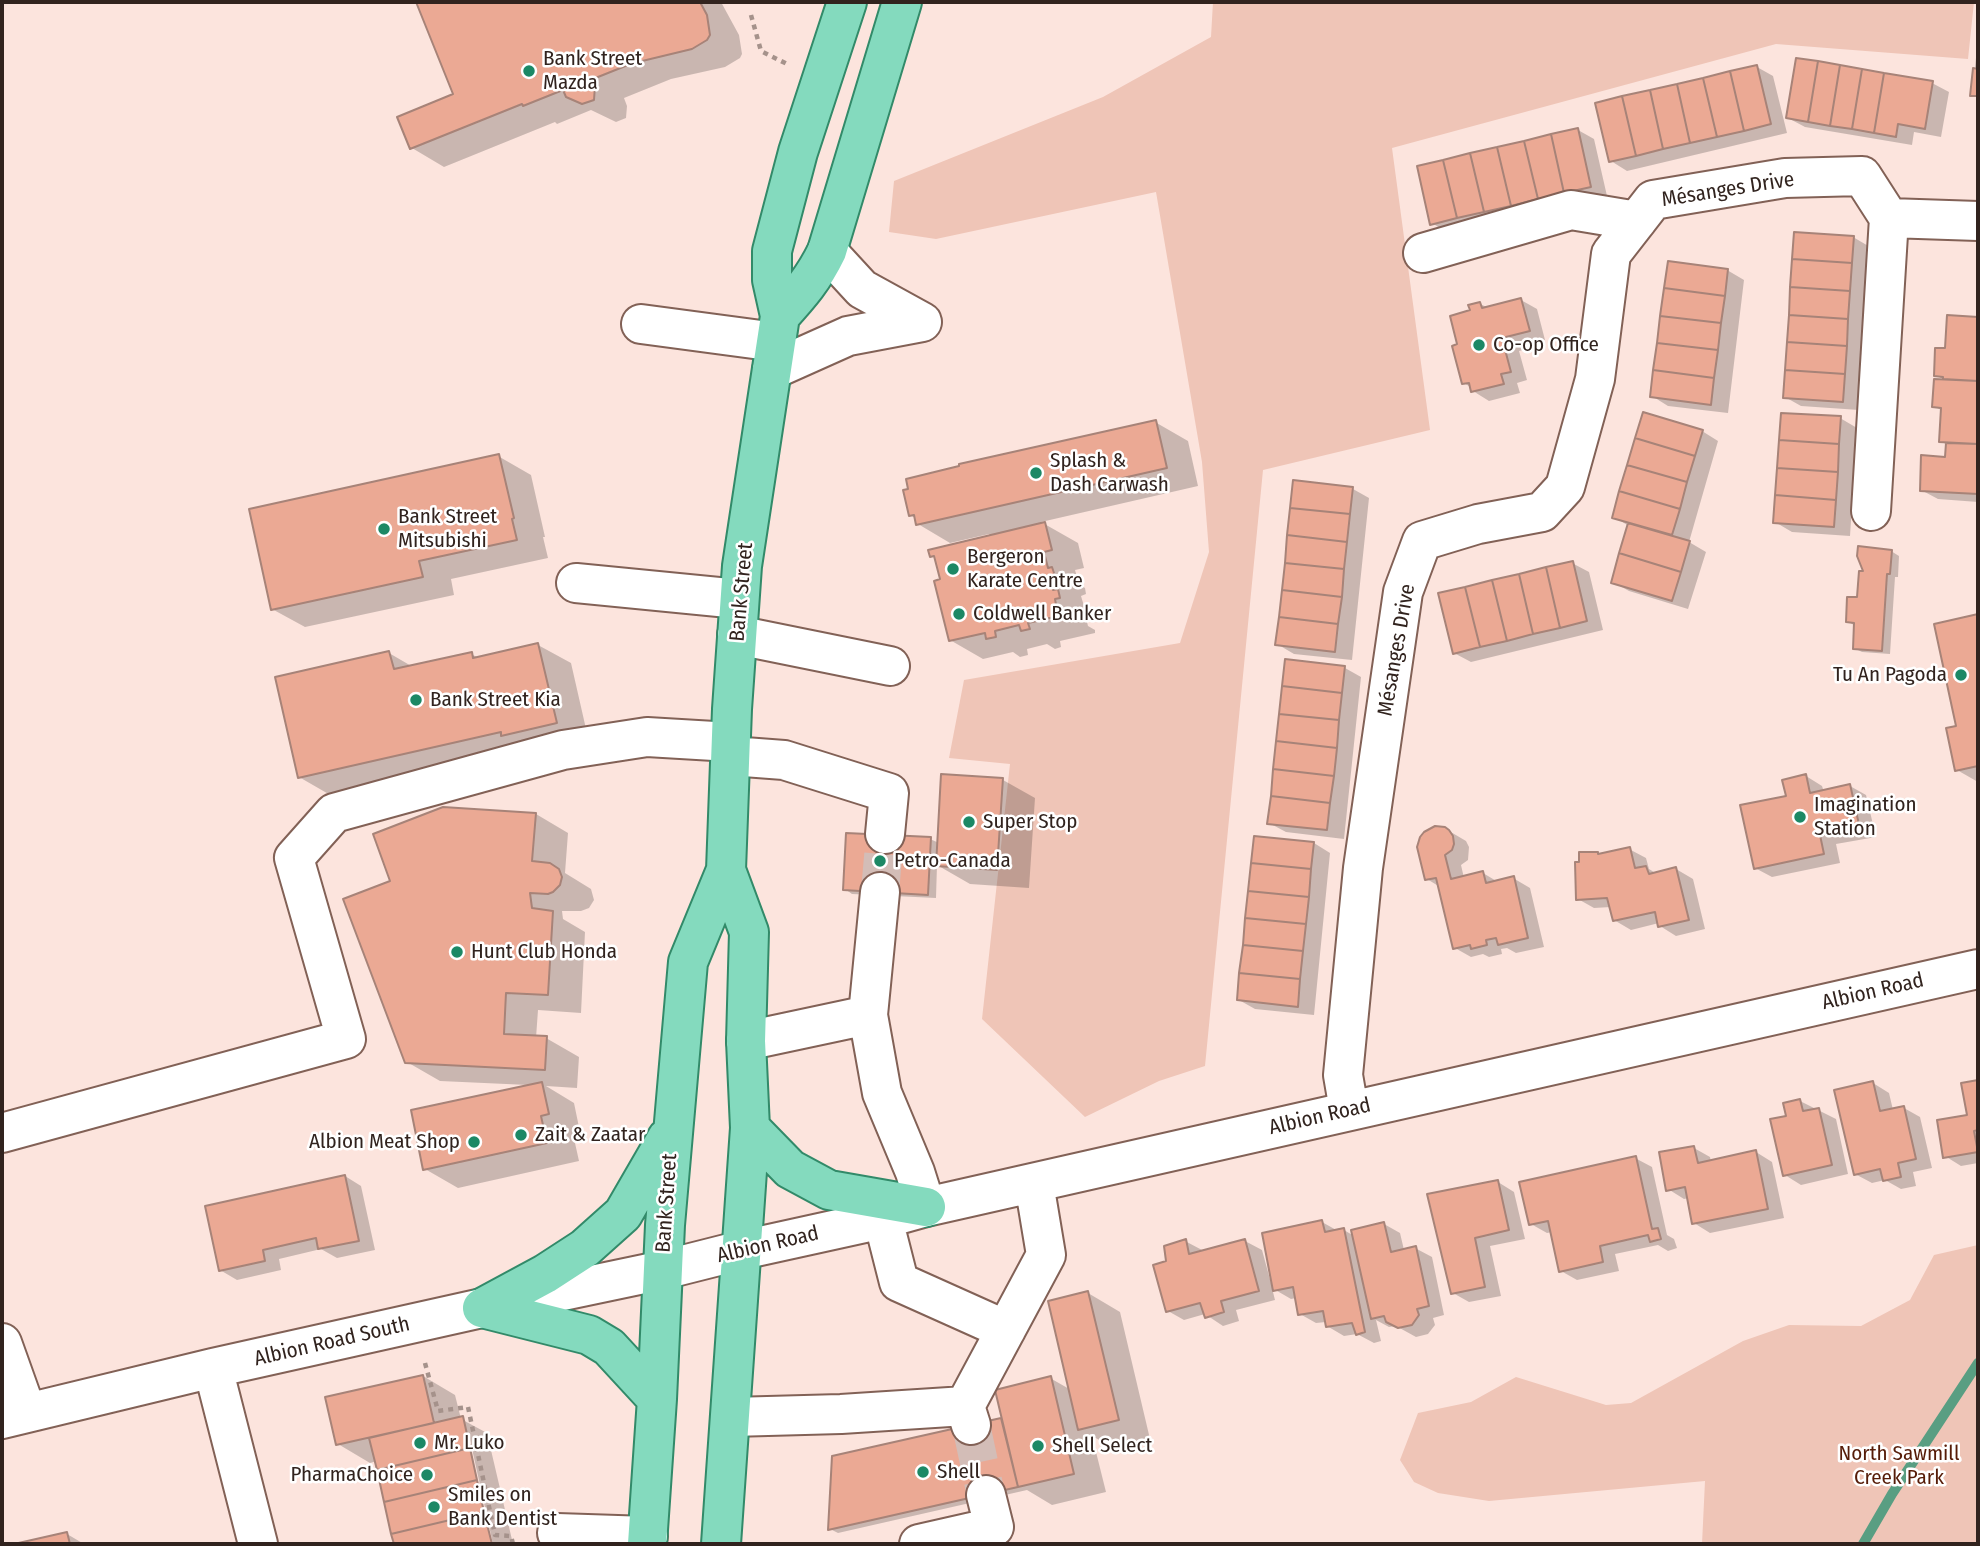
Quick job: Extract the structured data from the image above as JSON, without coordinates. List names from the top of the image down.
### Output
{
  "streets": {
    "main road": ["Bank Street"],
    "street": ["Mésanges Drive", "Albion Road", "Albion Road South"]
  },
  "crossings": [
    ["Mésanges Drive", "Albion Road"],
    ["Bank Street", "Albion Road"],
    ["Bank Street", "Albion Road South"],
    ["Albion Road", "Albion Road South"]
  ],
  "parks": ["North Sawmill Creek Park"],
  "places": [
    "Bank Street Mazda",
    "Co-op Office",
    "Splash & Dash Carwash",
    "Bank Street Mitsubishi",
    "Bergeron Karate Centre",
    "Coldwell Banker",
    "Tu An Pagoda",
    "Bank Street Kia",
    "Imagination Station",
    "Super Stop",
    "Petro-Canada",
    "Hunt Club Honda",
    "Zait & Zaatar",
    "Albion Meat Shop",
    "Mr. Luko",
    "Shell Select",
    "Shell",
    "PharmaChoice",
    "Smiles on Bank Dentist"
  ]
}
